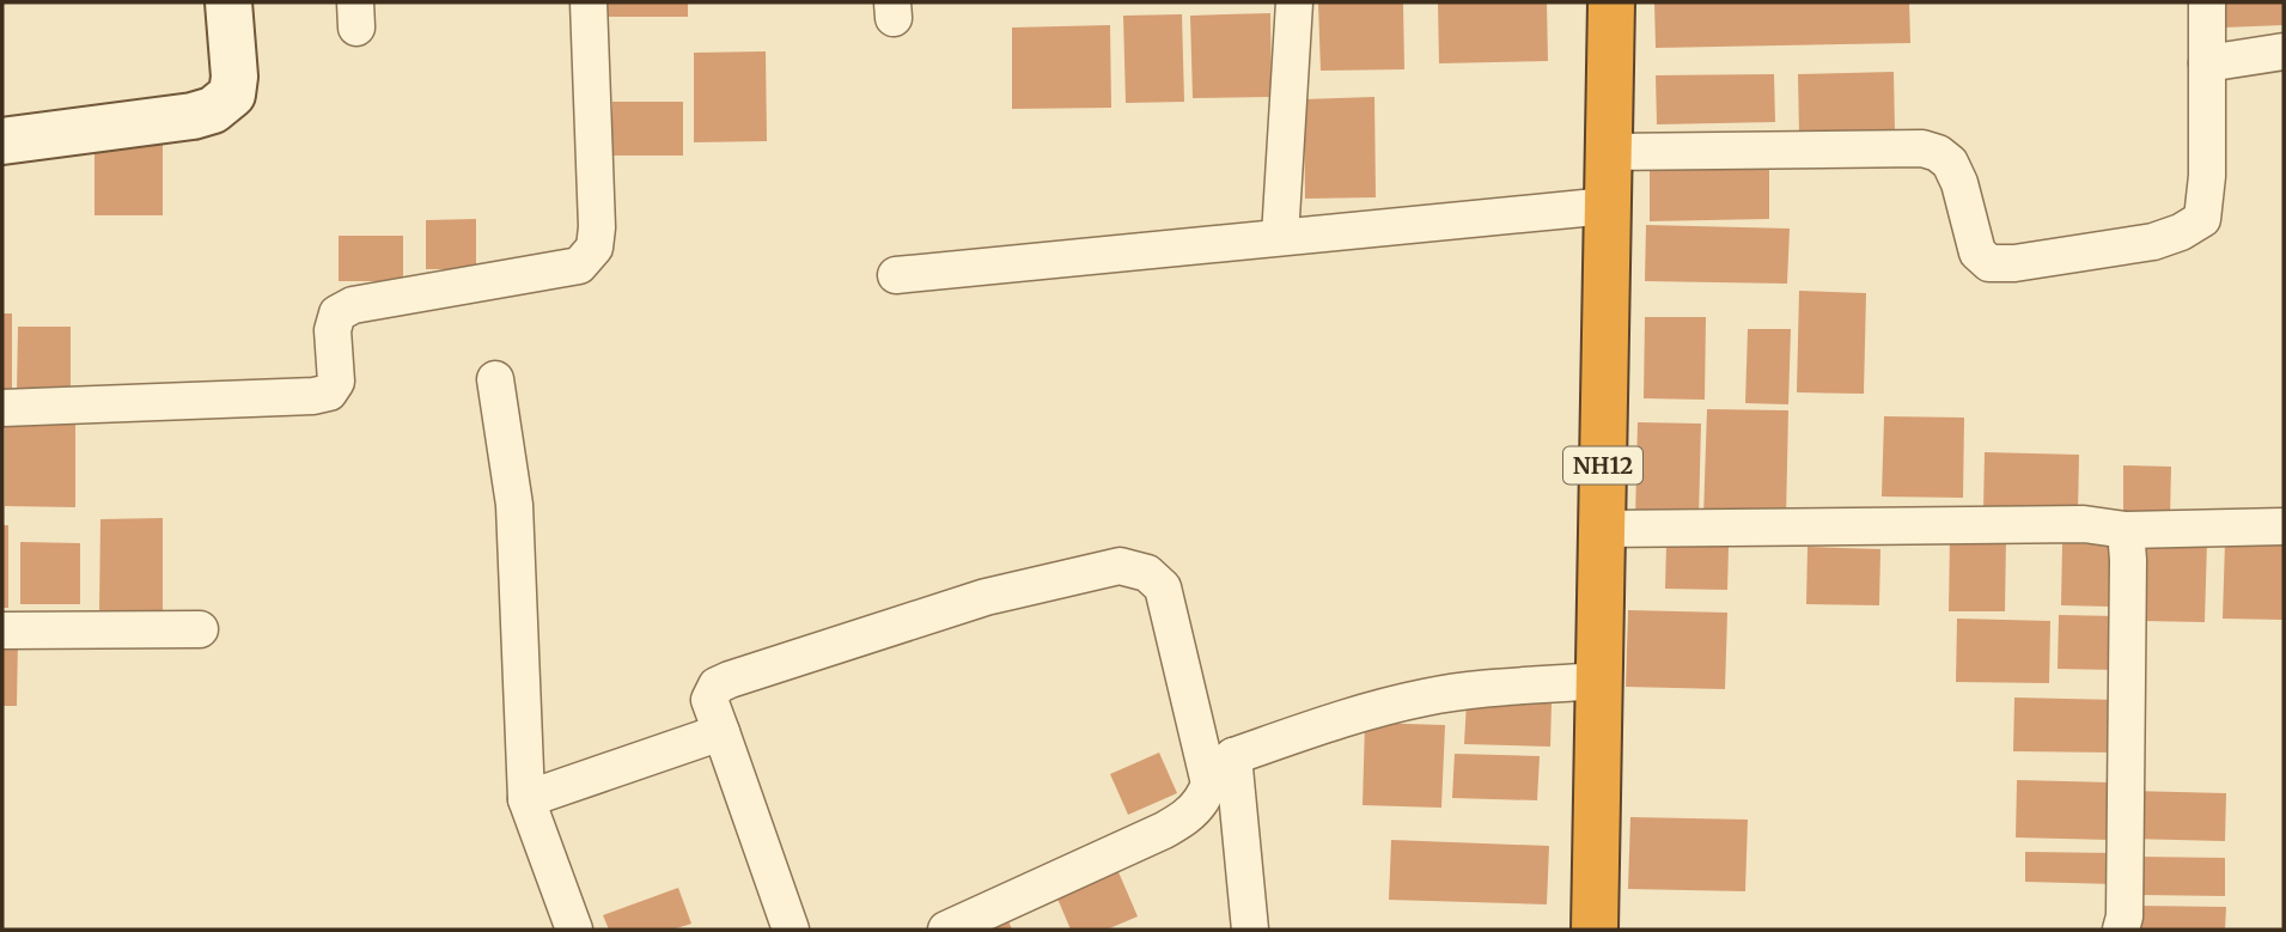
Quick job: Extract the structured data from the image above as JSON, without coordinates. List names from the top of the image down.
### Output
{
  "streets": {
    "highway": ["NH12"]
  }
}
